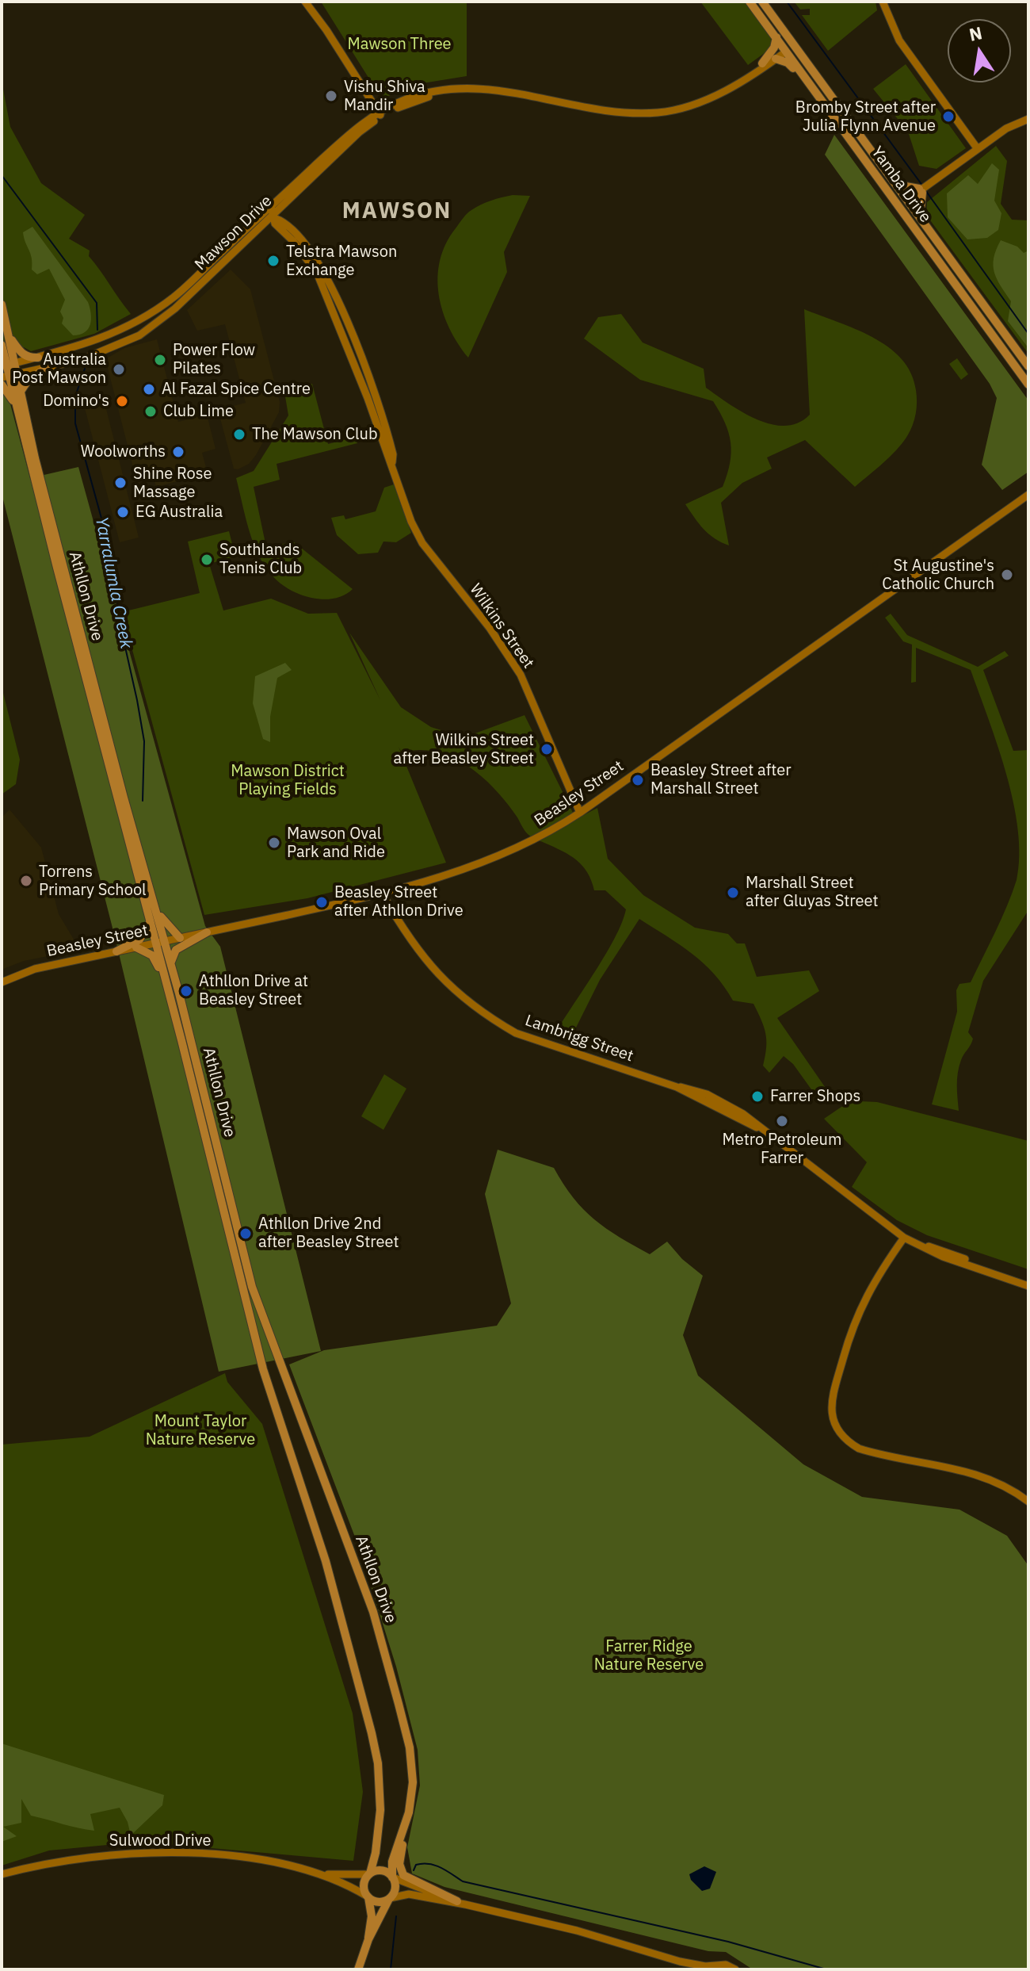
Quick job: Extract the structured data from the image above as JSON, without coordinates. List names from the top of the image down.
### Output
{
  "streets": {
    "main road": [
      "Yamba Drive",
      "Mawson Drive",
      "Athllon Drive",
      "Wilkins Street",
      "Beasley Street",
      "Lambrigg Street",
      "Sulwood Drive"
    ]
  },
  "crossings": [
    ["Yamba Drive", "Mawson Drive"],
    ["Mawson Drive", "Athllon Drive"],
    ["Mawson Drive", "Wilkins Street"],
    ["Athllon Drive", "Beasley Street"],
    ["Athllon Drive", "Sulwood Drive"],
    ["Wilkins Street", "Beasley Street"],
    ["Beasley Street", "Lambrigg Street"]
  ],
  "districts": ["MAWSON"],
  "water": ["Yarralumla Creek"],
  "parks": [
    "Mawson Three",
    "Mawson District Playing Fields",
    "Mount Taylor Nature Reserve",
    "Farrer Ridge Nature Reserve"
  ],
  "places": [
    "Vishu Shiva Mandir",
    "Bromby Street after Julia Flynn Avenue",
    "Telstra Mawson Exchange",
    "Power Flow Pilates",
    "Australia Post Mawson",
    "Al Fazal Spice Centre",
    "Domino's",
    "Club Lime",
    "The Mawson Club",
    "Woolworths",
    "Shine Rose Massage",
    "EG Australia",
    "Southlands Tennis Club",
    "St Augustine's Catholic Church",
    "Wilkins Street after Beasley Street",
    "Beasley Street after Marshall Street",
    "Mawson Oval Park and Ride",
    "Torrens Primary School",
    "Marshall Street after Gluyas Street",
    "Beasley Street after Athllon Drive",
    "Athllon Drive at Beasley Street",
    "Farrer Shops",
    "Metro Petroleum Farrer",
    "Athllon Drive 2nd after Beasley Street"
  ],
  "north": "top"
}
